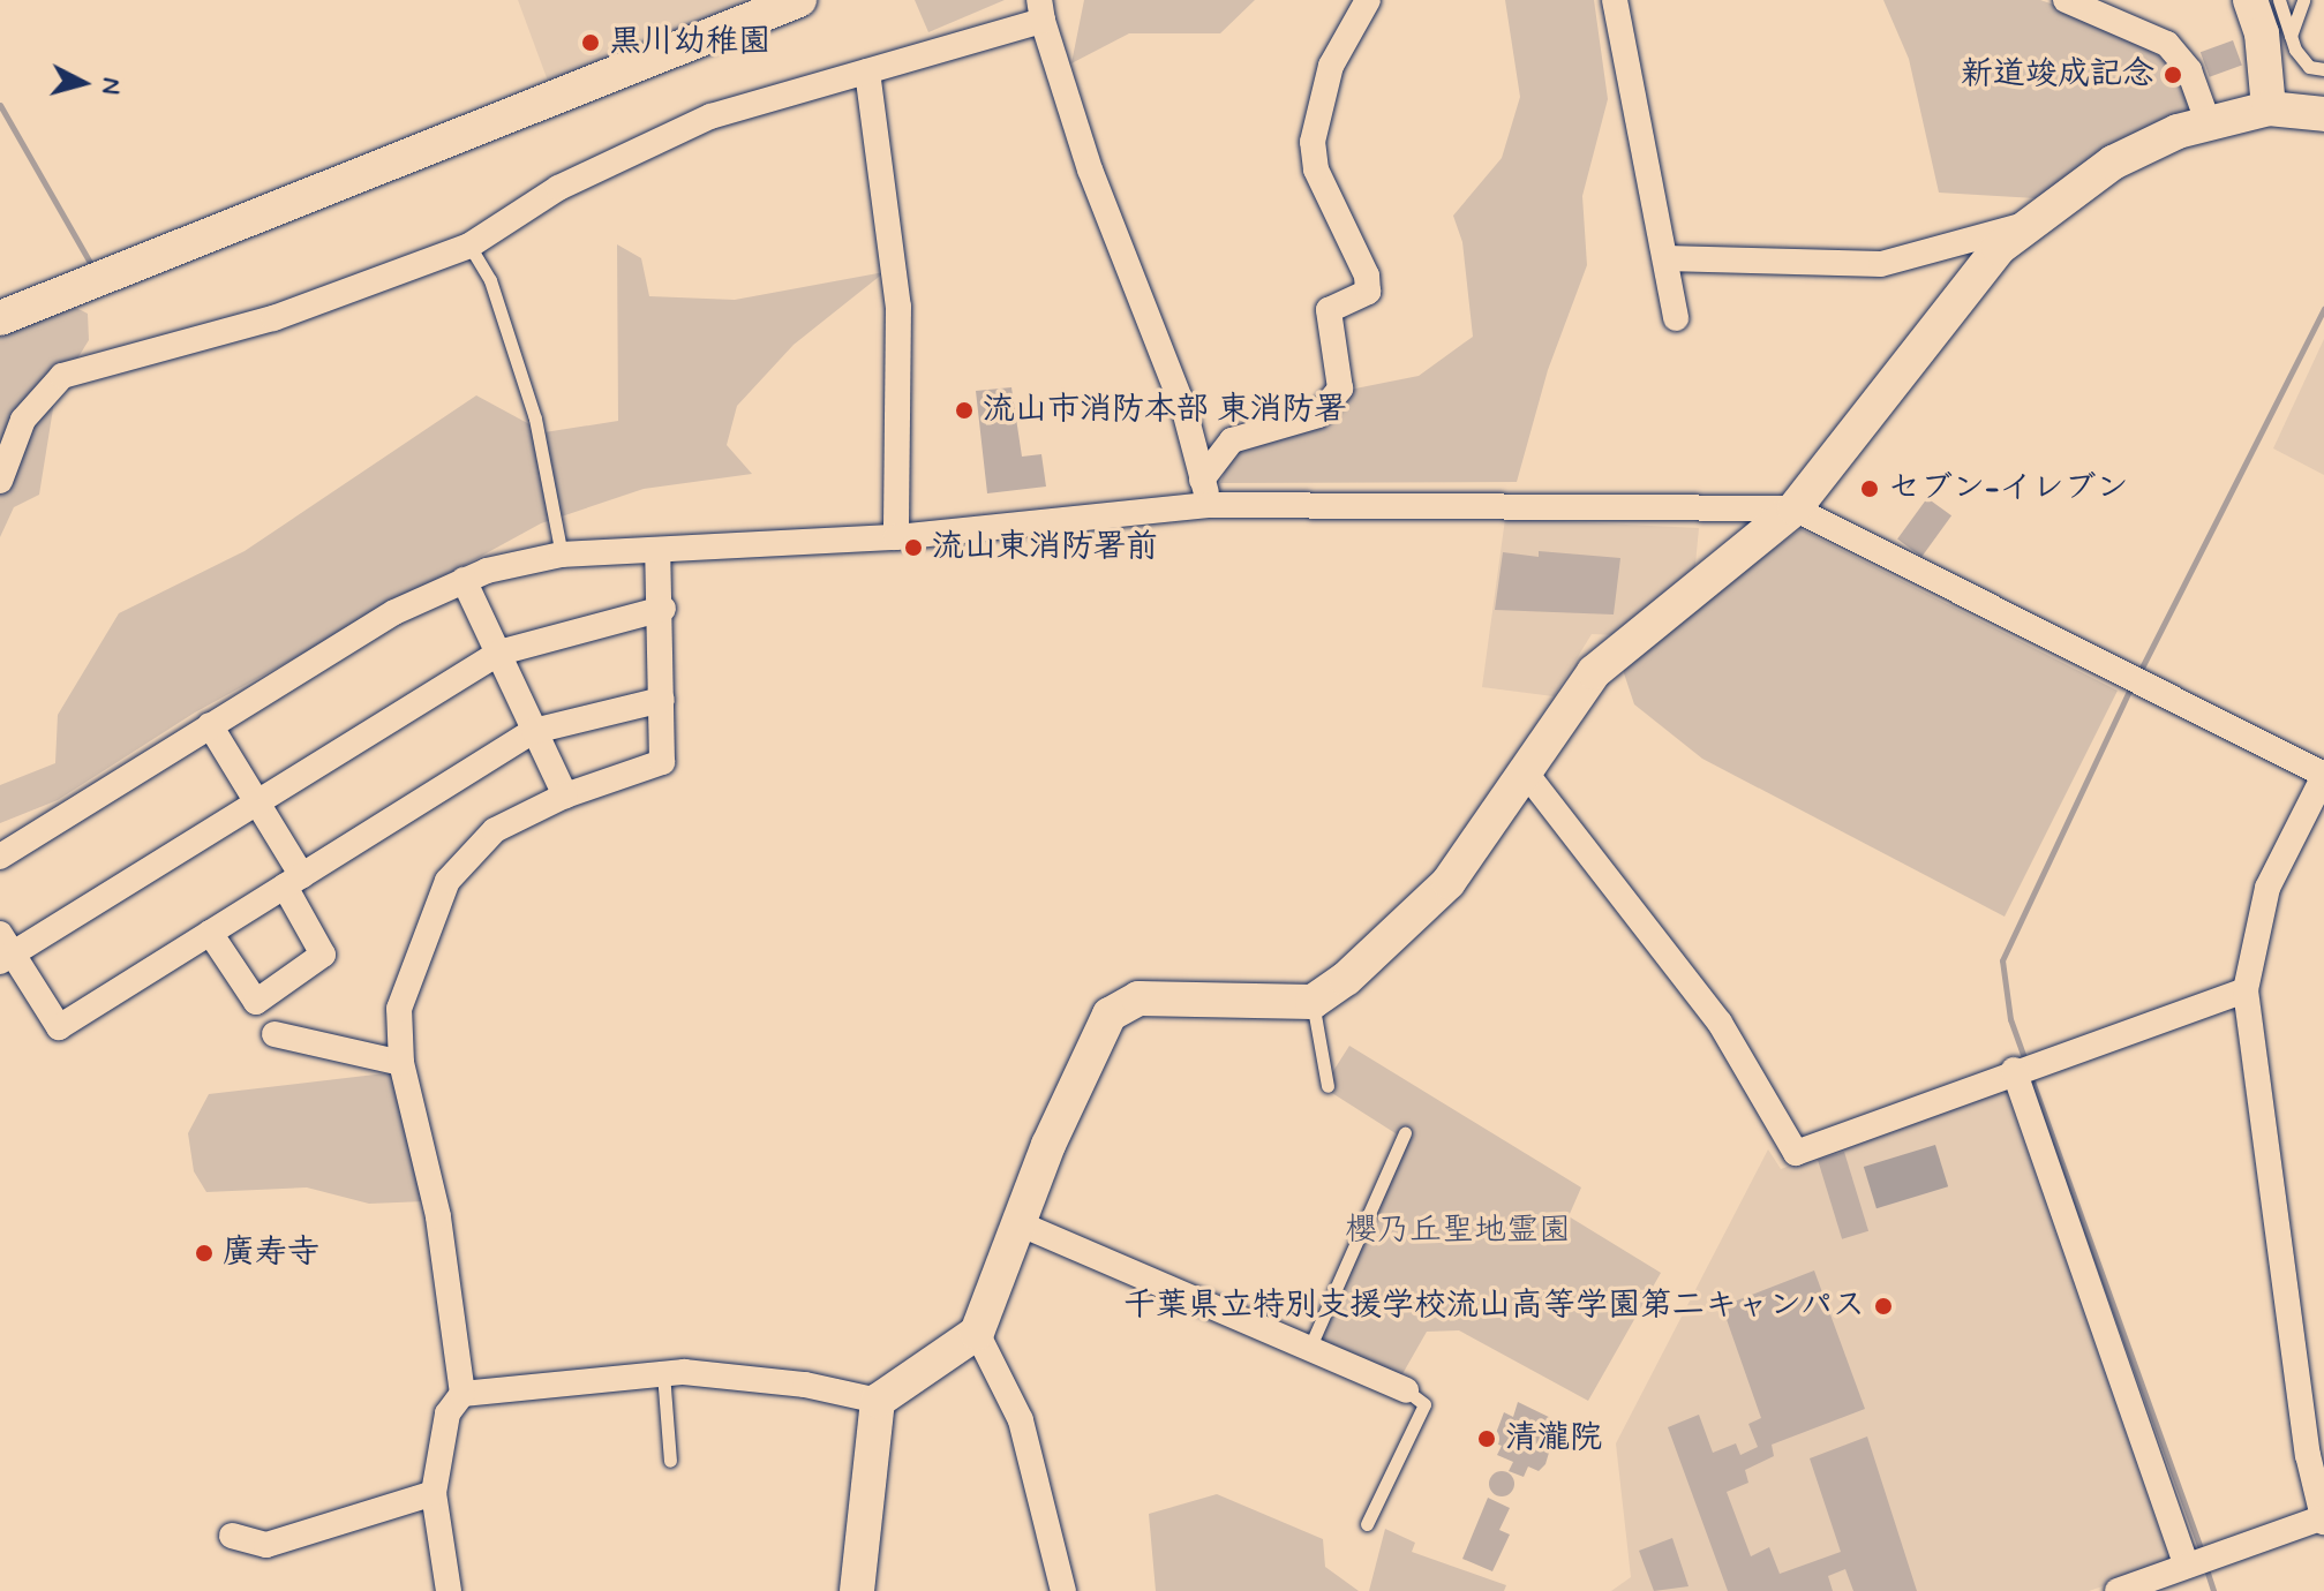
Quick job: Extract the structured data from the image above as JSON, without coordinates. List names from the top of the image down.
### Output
{
  "parks": ["櫻乃丘聖地霊園"],
  "places": [
    "黒川幼稚園",
    "新道竣成記念",
    "流山市消防本部 東消防署",
    "セブン-イレブン",
    "流山東消防署前",
    "廣寿寺",
    "千葉県立特別支援学校流山高等学園第二キャンパス",
    "清瀧院"
  ],
  "north": "right"
}
